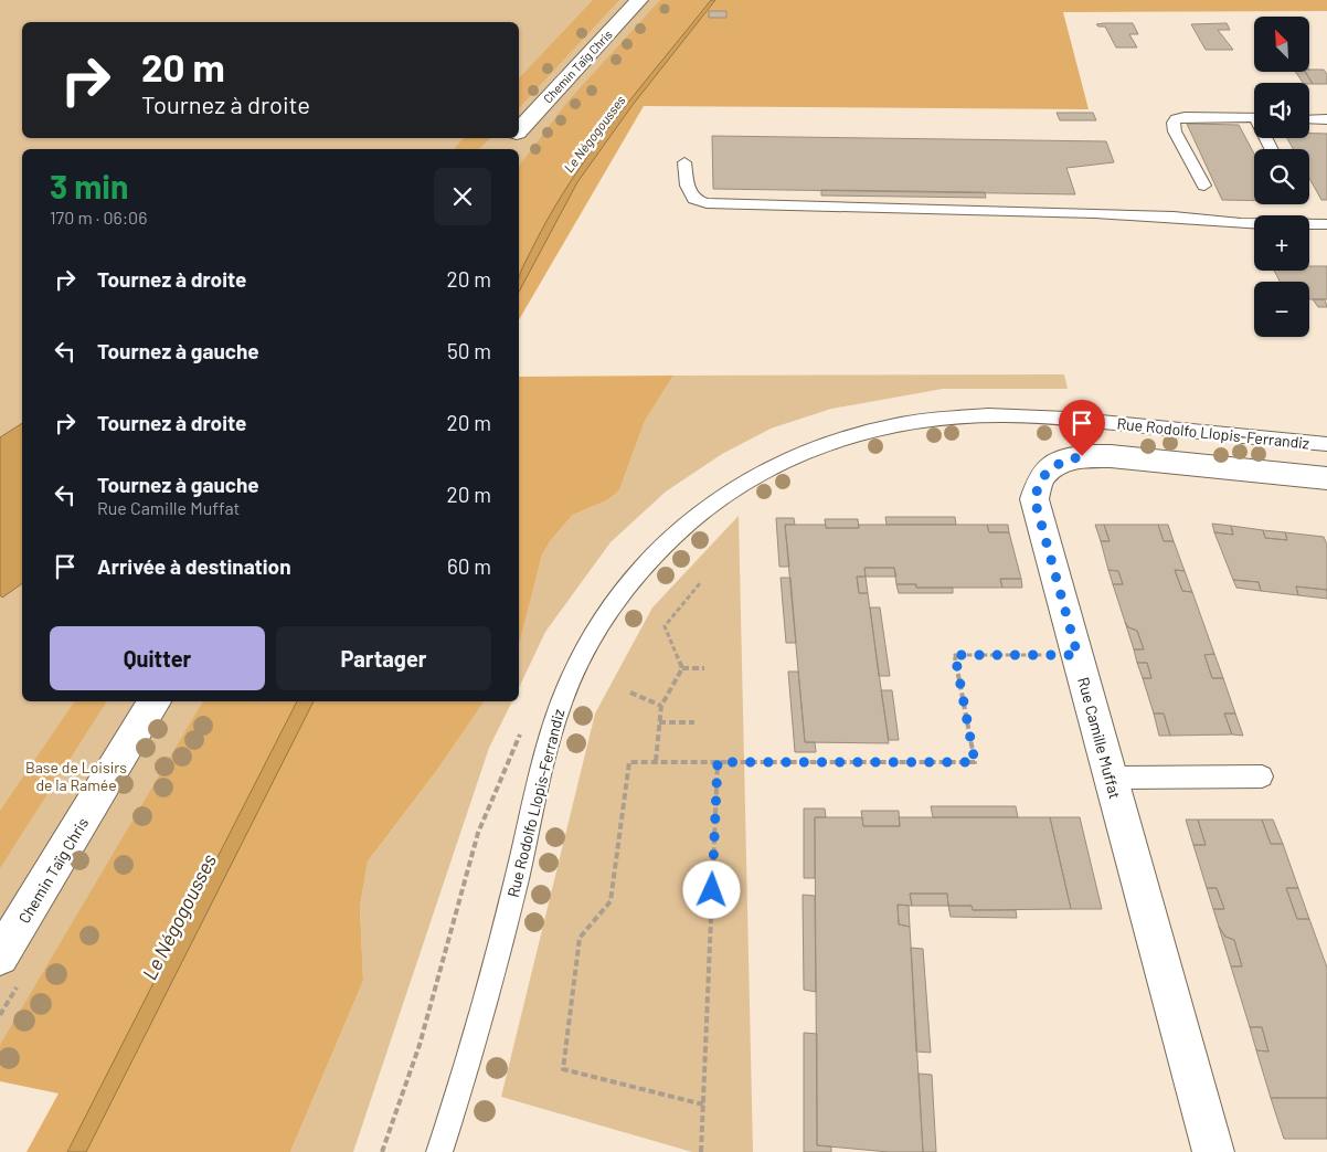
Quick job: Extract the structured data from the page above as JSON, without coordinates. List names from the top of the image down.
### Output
{
  "streets": {
    "street": ["Chemin Taïg Chris", "Rue Camille Muffat"],
    "lane": ["Rue Rodolfo Llopis-Ferrandiz"]
  },
  "water": ["Le Négogousses"],
  "parks": ["Base de Loisirs de la Ramée"],
  "north": "top left",
  "page": {
    "map_buttons": ["+", "−"],
    "turn": ["20 m", "Tournez à droite"],
    "heading": ["3 min", "170 m · 06:06"],
    "list": [
      {
        "name": "Tournez à droite",
        "value": "20 m"
      },
      {
        "name": "Tournez à gauche",
        "value": "50 m"
      },
      {
        "name": "Tournez à droite",
        "value": "20 m"
      },
      {
        "name": "Tournez à gauche",
        "note": "Rue Camille Muffat",
        "value": "20 m"
      },
      {
        "name": "Arrivée à destination",
        "value": "60 m"
      }
    ],
    "buttons": ["Quitter", "Partager"]
  }
}
